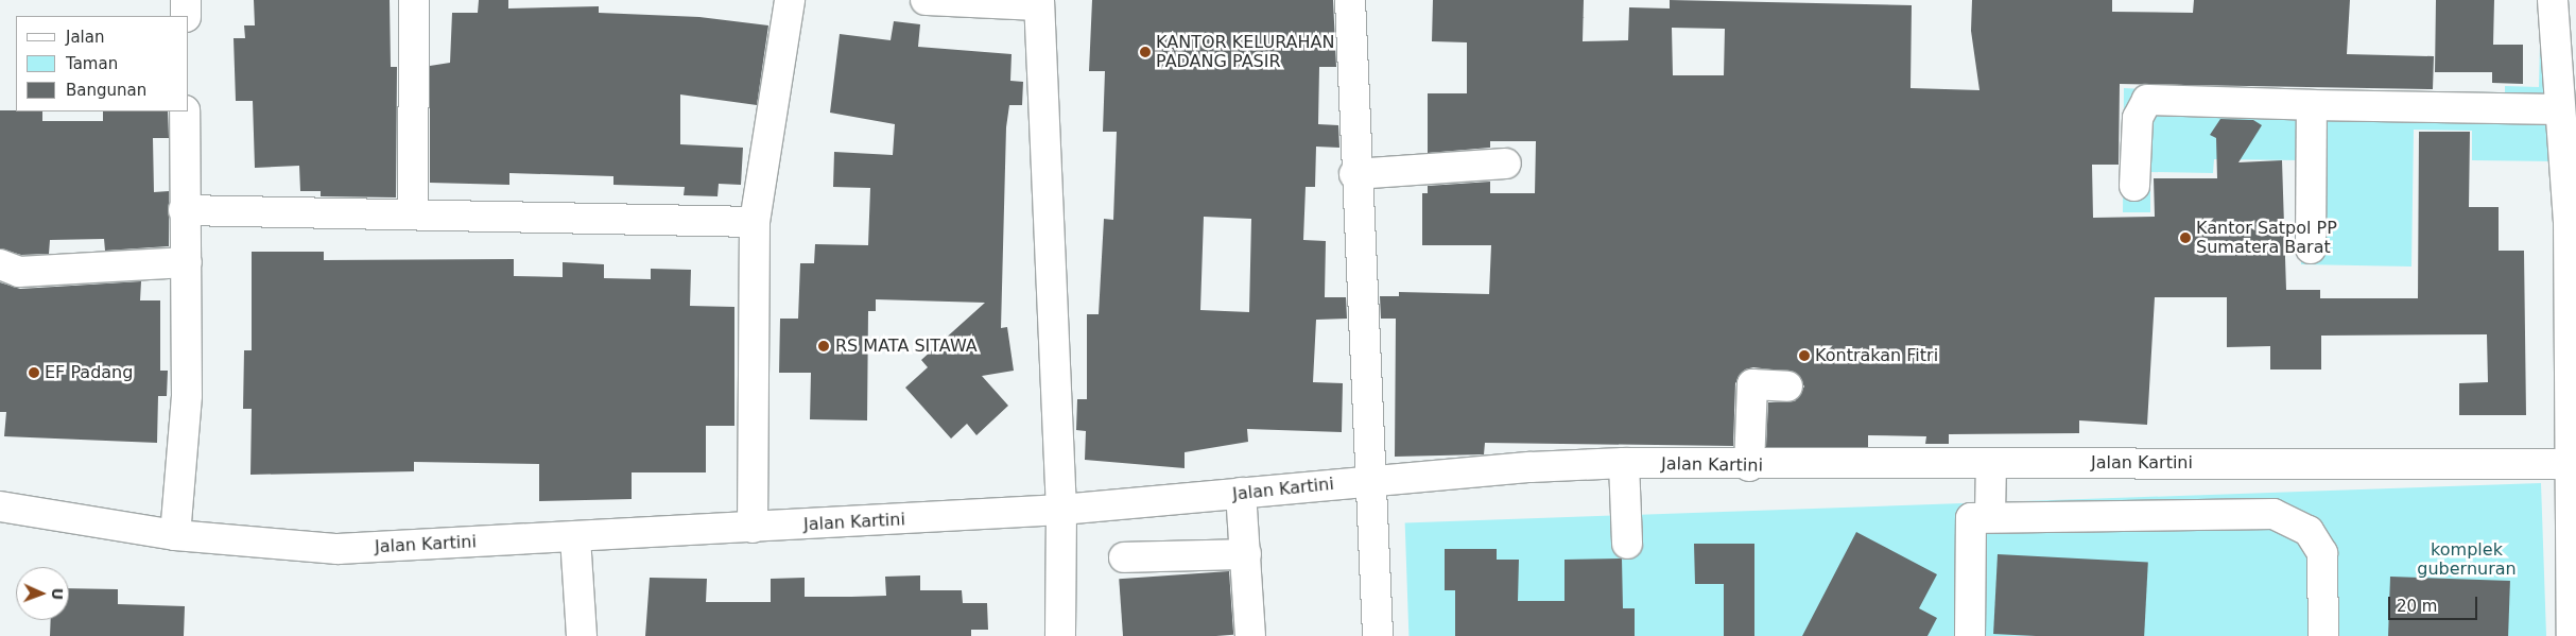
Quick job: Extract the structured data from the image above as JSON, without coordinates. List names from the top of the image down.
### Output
{
  "streets": {
    "street": ["Jalan Kartini"]
  },
  "parks": ["komplek gubernuran"],
  "places": [
    "KANTOR KELURAHAN PADANG PASIR",
    "Kantor Satpol PP Sumatera Barat",
    "RS MATA SITAWA",
    "Kontrakan Fitri",
    "EF Padang"
  ],
  "legend": ["Jalan", "Taman", "Bangunan"],
  "scale_bar": "20 m",
  "north": "right"
}
